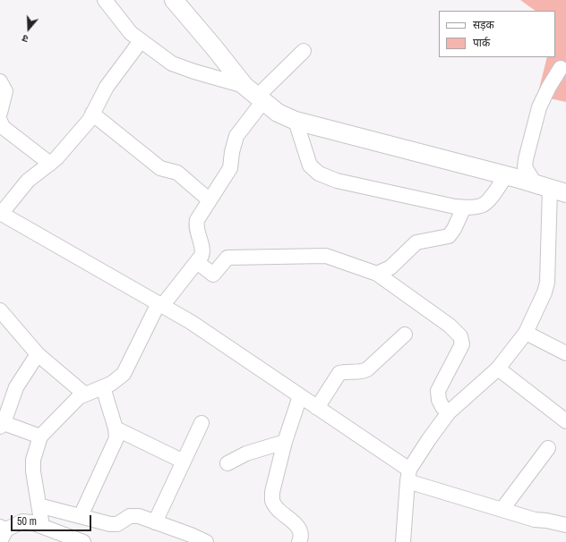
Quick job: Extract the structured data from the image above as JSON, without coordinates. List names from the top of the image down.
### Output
{
  "legend": ["सड़क", "पार्क"],
  "scale_bar": "50 m",
  "north": "bottom"
}
